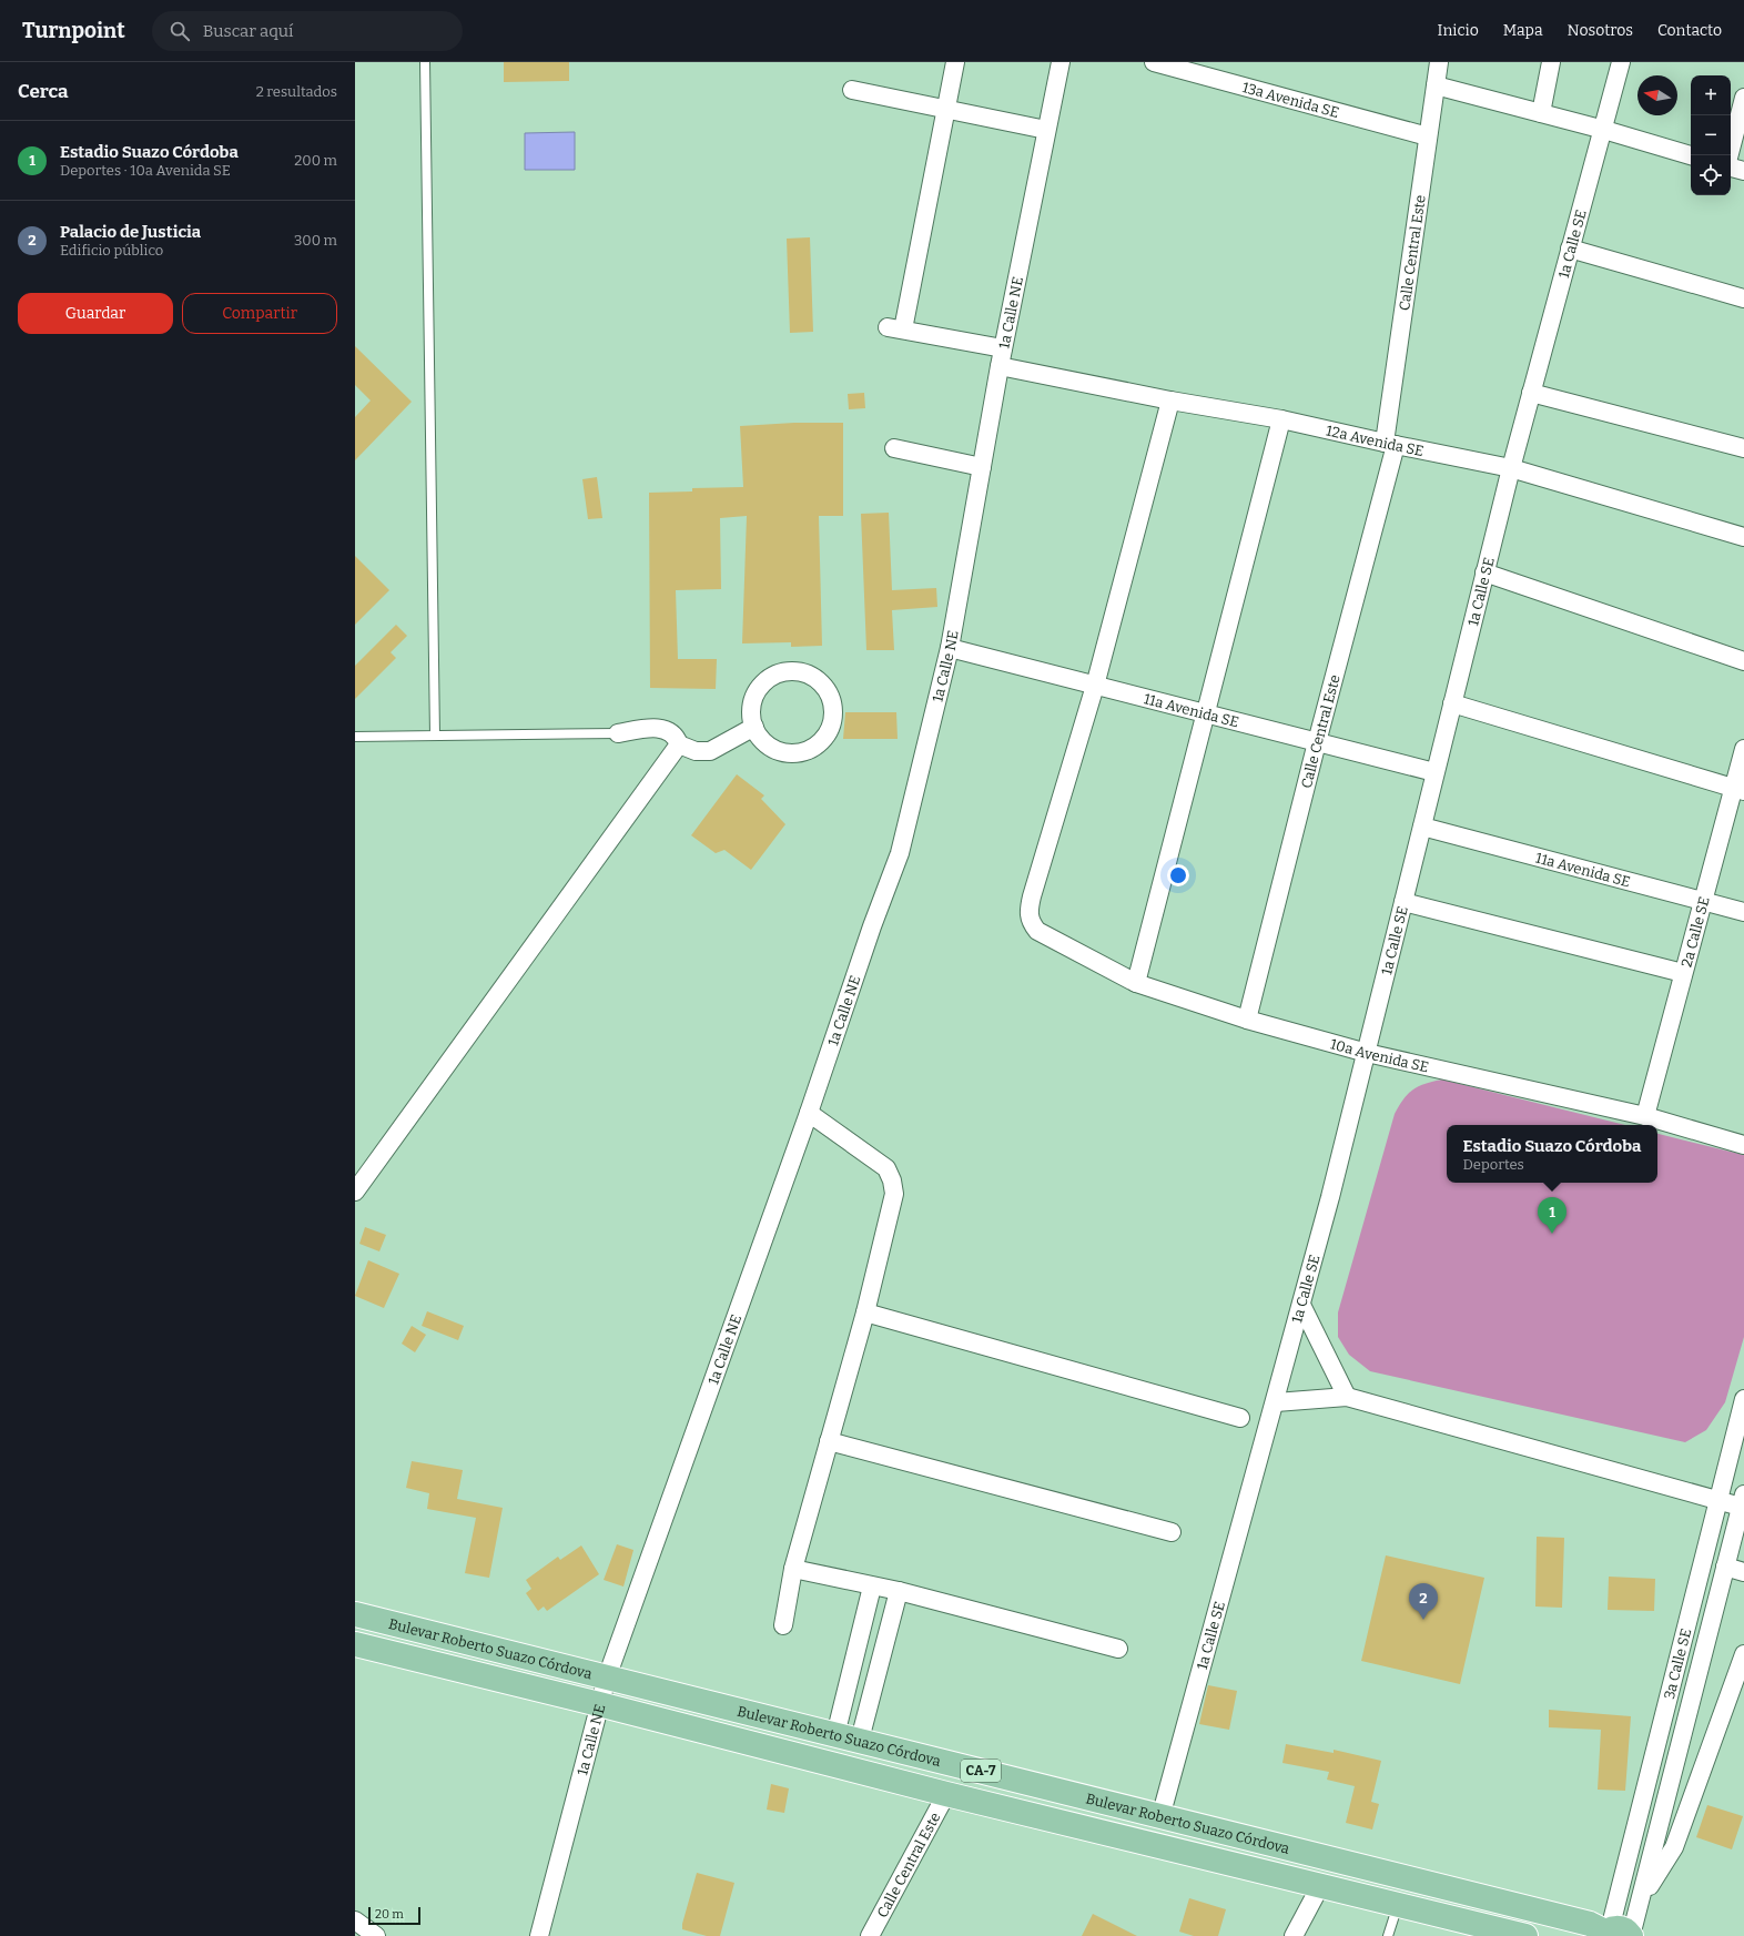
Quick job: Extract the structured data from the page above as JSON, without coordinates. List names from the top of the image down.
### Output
{
  "streets": {
    "main road": ["Bulevar Roberto Suazo Córdova", "CA-7"],
    "street": [
      "13a Avenida SE",
      "1a Calle SE",
      "Calle Central Este",
      "1a Calle NE",
      "12a Avenida SE",
      "11a Avenida SE",
      "2a Calle SE",
      "10a Avenida SE",
      "3a Calle SE"
    ]
  },
  "crossings": [
    ["13a Avenida SE", "Calle Central Este"],
    ["1a Calle SE", "12a Avenida SE"],
    ["1a Calle SE", "11a Avenida SE"],
    ["1a Calle SE", "10a Avenida SE"],
    ["1a Calle SE", "Bulevar Roberto Suazo Córdova"],
    ["Calle Central Este", "12a Avenida SE"],
    ["Calle Central Este", "11a Avenida SE"],
    ["Calle Central Este", "10a Avenida SE"],
    ["Calle Central Este", "Bulevar Roberto Suazo Córdova"],
    ["1a Calle NE", "12a Avenida SE"],
    ["1a Calle NE", "11a Avenida SE"],
    ["1a Calle NE", "Bulevar Roberto Suazo Córdova"],
    ["11a Avenida SE", "2a Calle SE"],
    ["11a Avenida SE", "10a Avenida SE"],
    ["2a Calle SE", "10a Avenida SE"],
    ["Bulevar Roberto Suazo Córdova", "3a Calle SE"]
  ],
  "scale_bar": "20 m",
  "north": "left",
  "page": {
    "header": "Turnpoint",
    "search": "Buscar aquí",
    "nav": [
      "Inicio",
      "Mapa",
      "Nosotros",
      "Contacto"
    ],
    "heading": ["Cerca", "2 resultados"],
    "map_buttons": ["+", "−"],
    "list": [
      {
        "mark": "1",
        "name": "Estadio Suazo Córdoba",
        "note": "Deportes · 10a Avenida SE",
        "value": "200 m"
      },
      {
        "mark": "2",
        "name": "Palacio de Justicia",
        "note": "Edificio público",
        "value": "300 m"
      }
    ],
    "buttons": ["Guardar", "Compartir"],
    "popup": ["Estadio Suazo Córdoba", "Deportes"],
    "pins": ["1", "2"],
    "scale": "20 m"
  }
}
